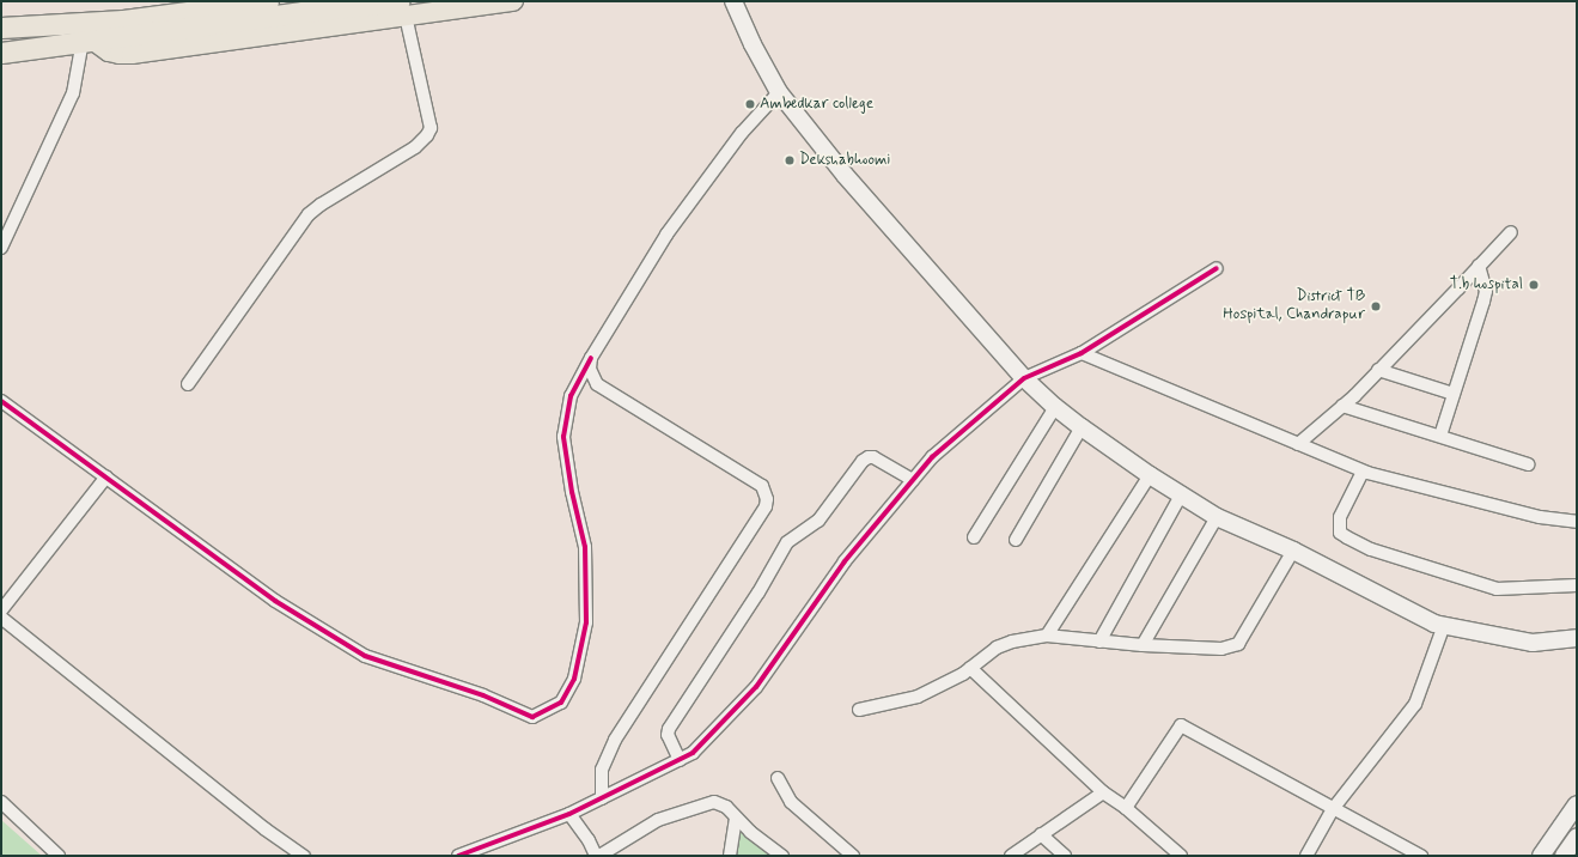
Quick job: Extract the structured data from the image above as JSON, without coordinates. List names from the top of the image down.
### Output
{
  "places": [
    "Ambedkar college",
    "Dekshabhoomi",
    "T.b hospital",
    "District TB Hospital, Chandrapur"
  ]
}
